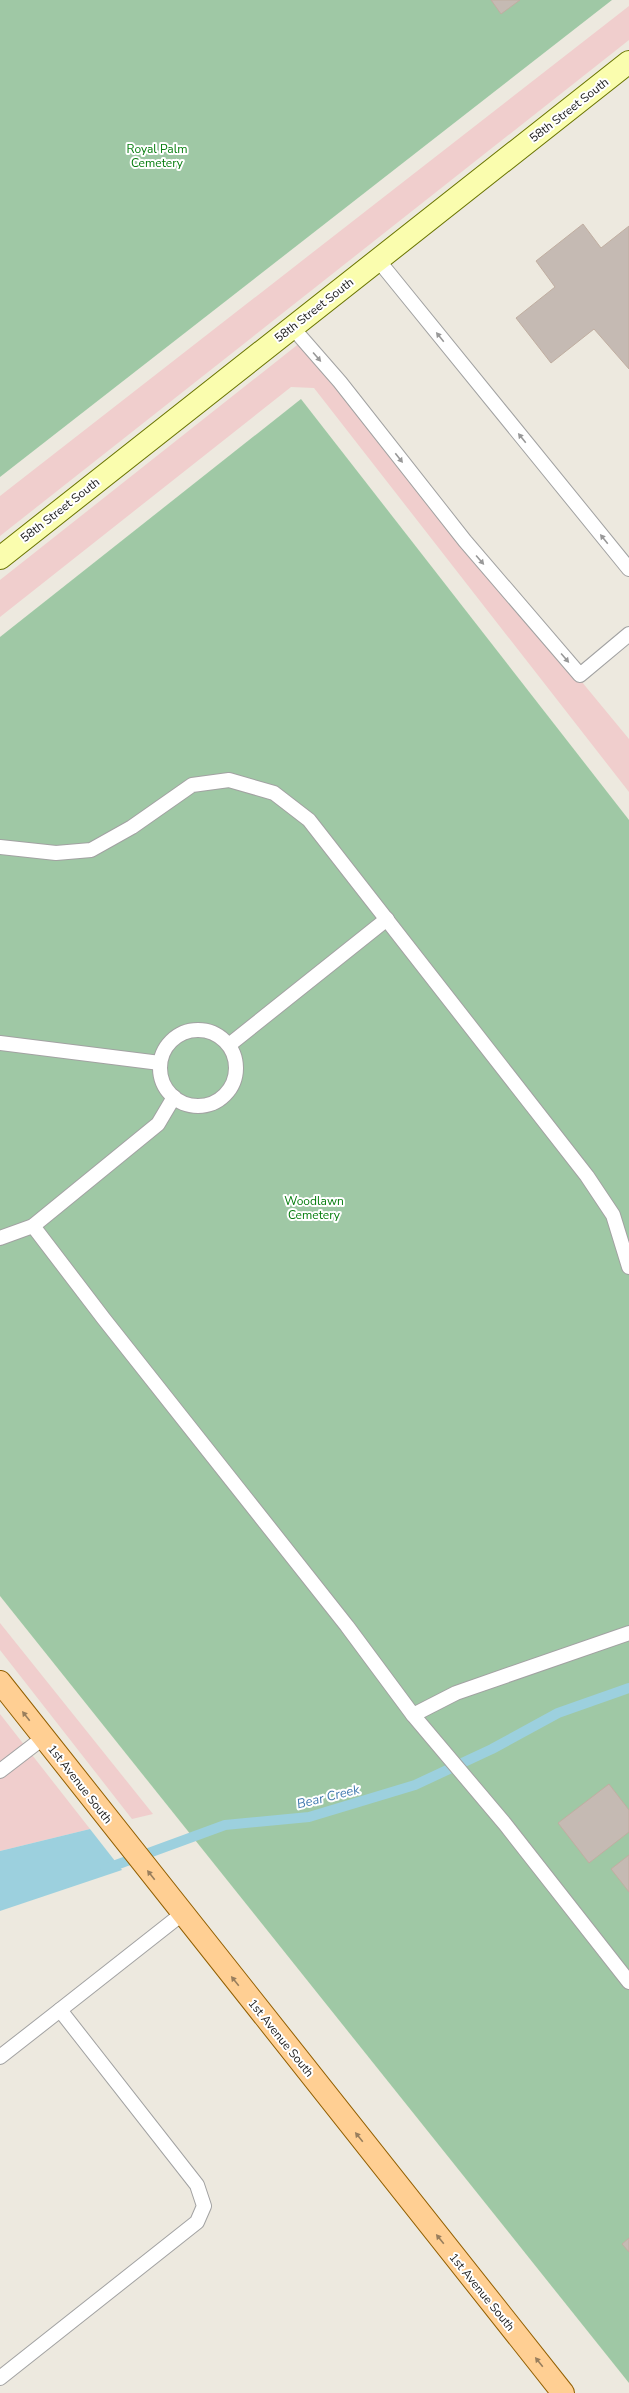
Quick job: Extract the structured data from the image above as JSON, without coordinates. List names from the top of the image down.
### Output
{
  "streets": {
    "main road": ["1st Avenue South"],
    "street": ["58th Street South"]
  },
  "one_way": ["1st Avenue South"],
  "water": ["Bear Creek"],
  "parks": ["Royal Palm Cemetery", "Woodlawn Cemetery"]
}
